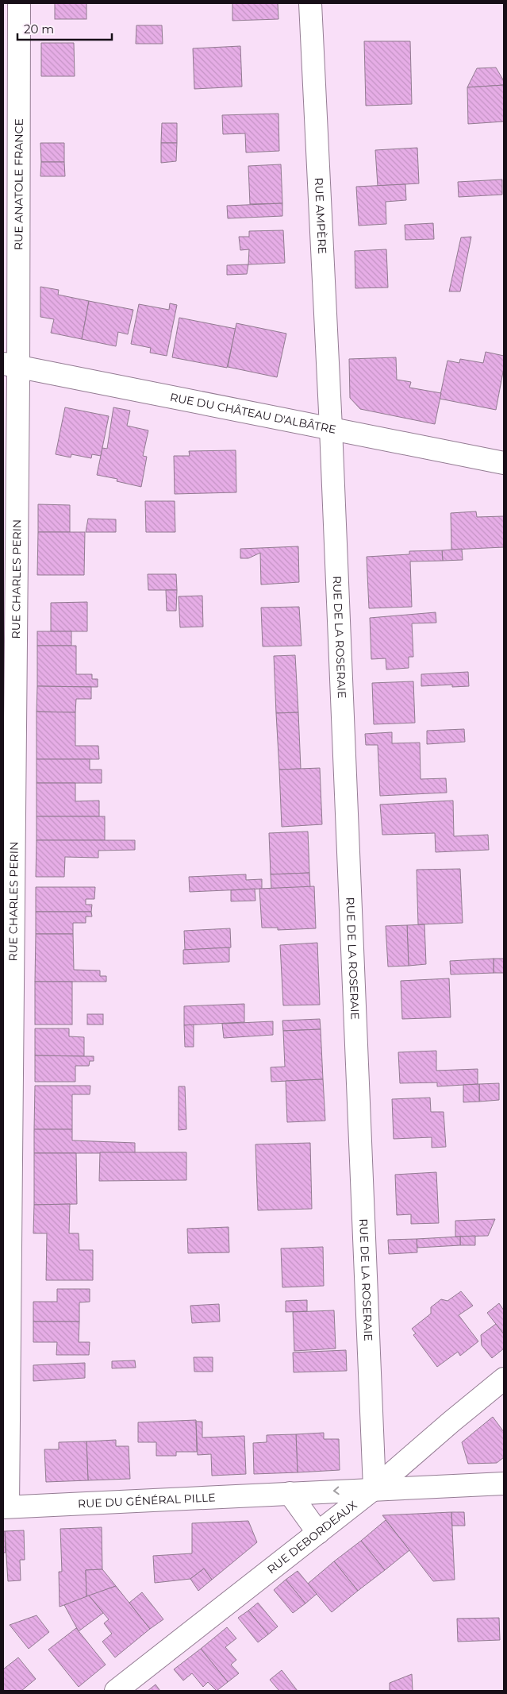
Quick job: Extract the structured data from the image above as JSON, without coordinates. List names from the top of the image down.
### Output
{
  "streets": {
    "street": [
      "RUE ANATOLE FRANCE",
      "RUE AMPÈRE",
      "RUE DU CHÂTEAU D'ALBÂTRE",
      "RUE CHARLES PERIN",
      "RUE DE LA ROSERAIE",
      "RUE DU GÉNÉRAL PILLE",
      "RUE DEBORDEAUX"
    ]
  },
  "crossings": [
    ["RUE ANATOLE FRANCE", "RUE DU CHÂTEAU D'ALBÂTRE"],
    ["RUE ANATOLE FRANCE", "RUE CHARLES PERIN"],
    ["RUE AMPÈRE", "RUE DU CHÂTEAU D'ALBÂTRE"],
    ["RUE AMPÈRE", "RUE DE LA ROSERAIE"],
    ["RUE DU CHÂTEAU D'ALBÂTRE", "RUE CHARLES PERIN"],
    ["RUE DU CHÂTEAU D'ALBÂTRE", "RUE DE LA ROSERAIE"],
    ["RUE CHARLES PERIN", "RUE DU GÉNÉRAL PILLE"],
    ["RUE DE LA ROSERAIE", "RUE DU GÉNÉRAL PILLE"],
    ["RUE DE LA ROSERAIE", "RUE DEBORDEAUX"],
    ["RUE DU GÉNÉRAL PILLE", "RUE DEBORDEAUX"]
  ],
  "scale_bar": "20 m"
}
